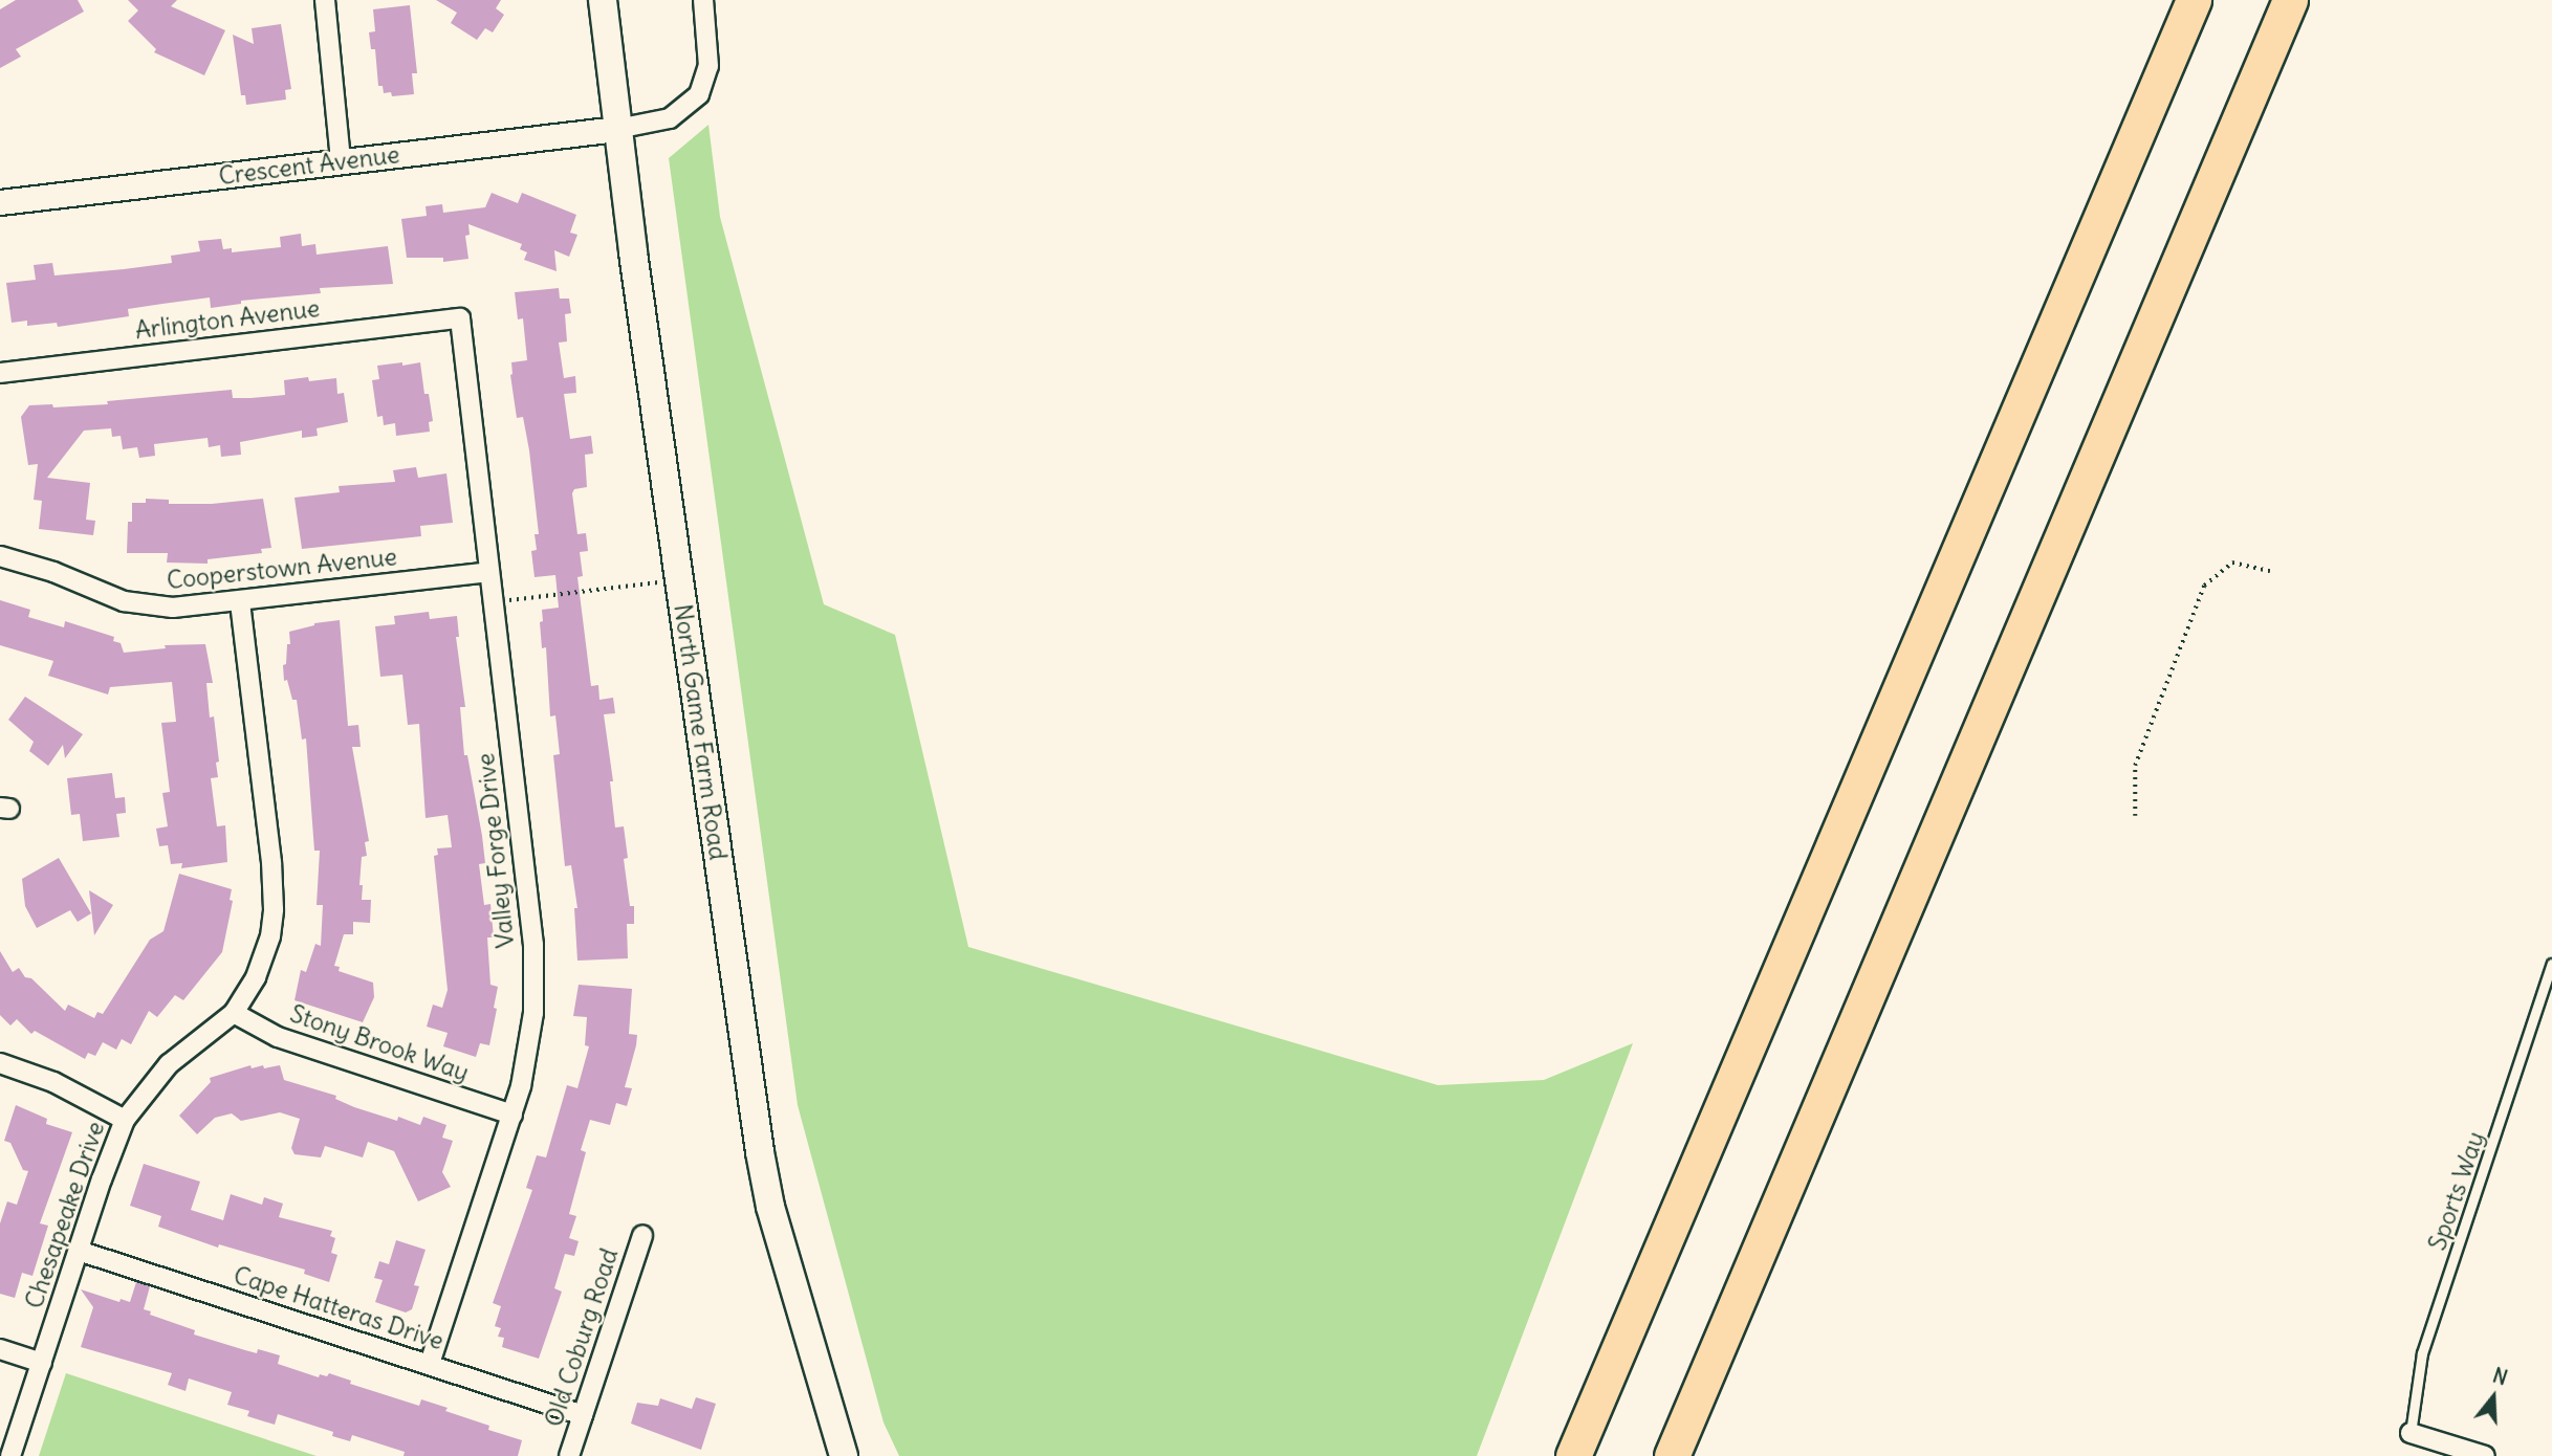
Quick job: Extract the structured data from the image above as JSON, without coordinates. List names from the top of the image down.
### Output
{
  "streets": {
    "main road": ["North Game Farm Road"],
    "street": [
      "Crescent Avenue",
      "Arlington Avenue",
      "Cooperstown Avenue",
      "Valley Forge Drive",
      "Stony Brook Way",
      "Chesapeake Drive",
      "Cape Hatteras Drive",
      "Old Coburg Road"
    ],
    "lane": ["Sports Way"]
  },
  "crossings": [
    ["Crescent Avenue", "North Game Farm Road"],
    ["Arlington Avenue", "Valley Forge Drive"],
    ["Cooperstown Avenue", "Valley Forge Drive"],
    ["Cooperstown Avenue", "Chesapeake Drive"],
    ["Valley Forge Drive", "Stony Brook Way"],
    ["Valley Forge Drive", "Cape Hatteras Drive"],
    ["Stony Brook Way", "Chesapeake Drive"],
    ["Chesapeake Drive", "Cape Hatteras Drive"],
    ["Cape Hatteras Drive", "Old Coburg Road"]
  ],
  "north": "top"
}
